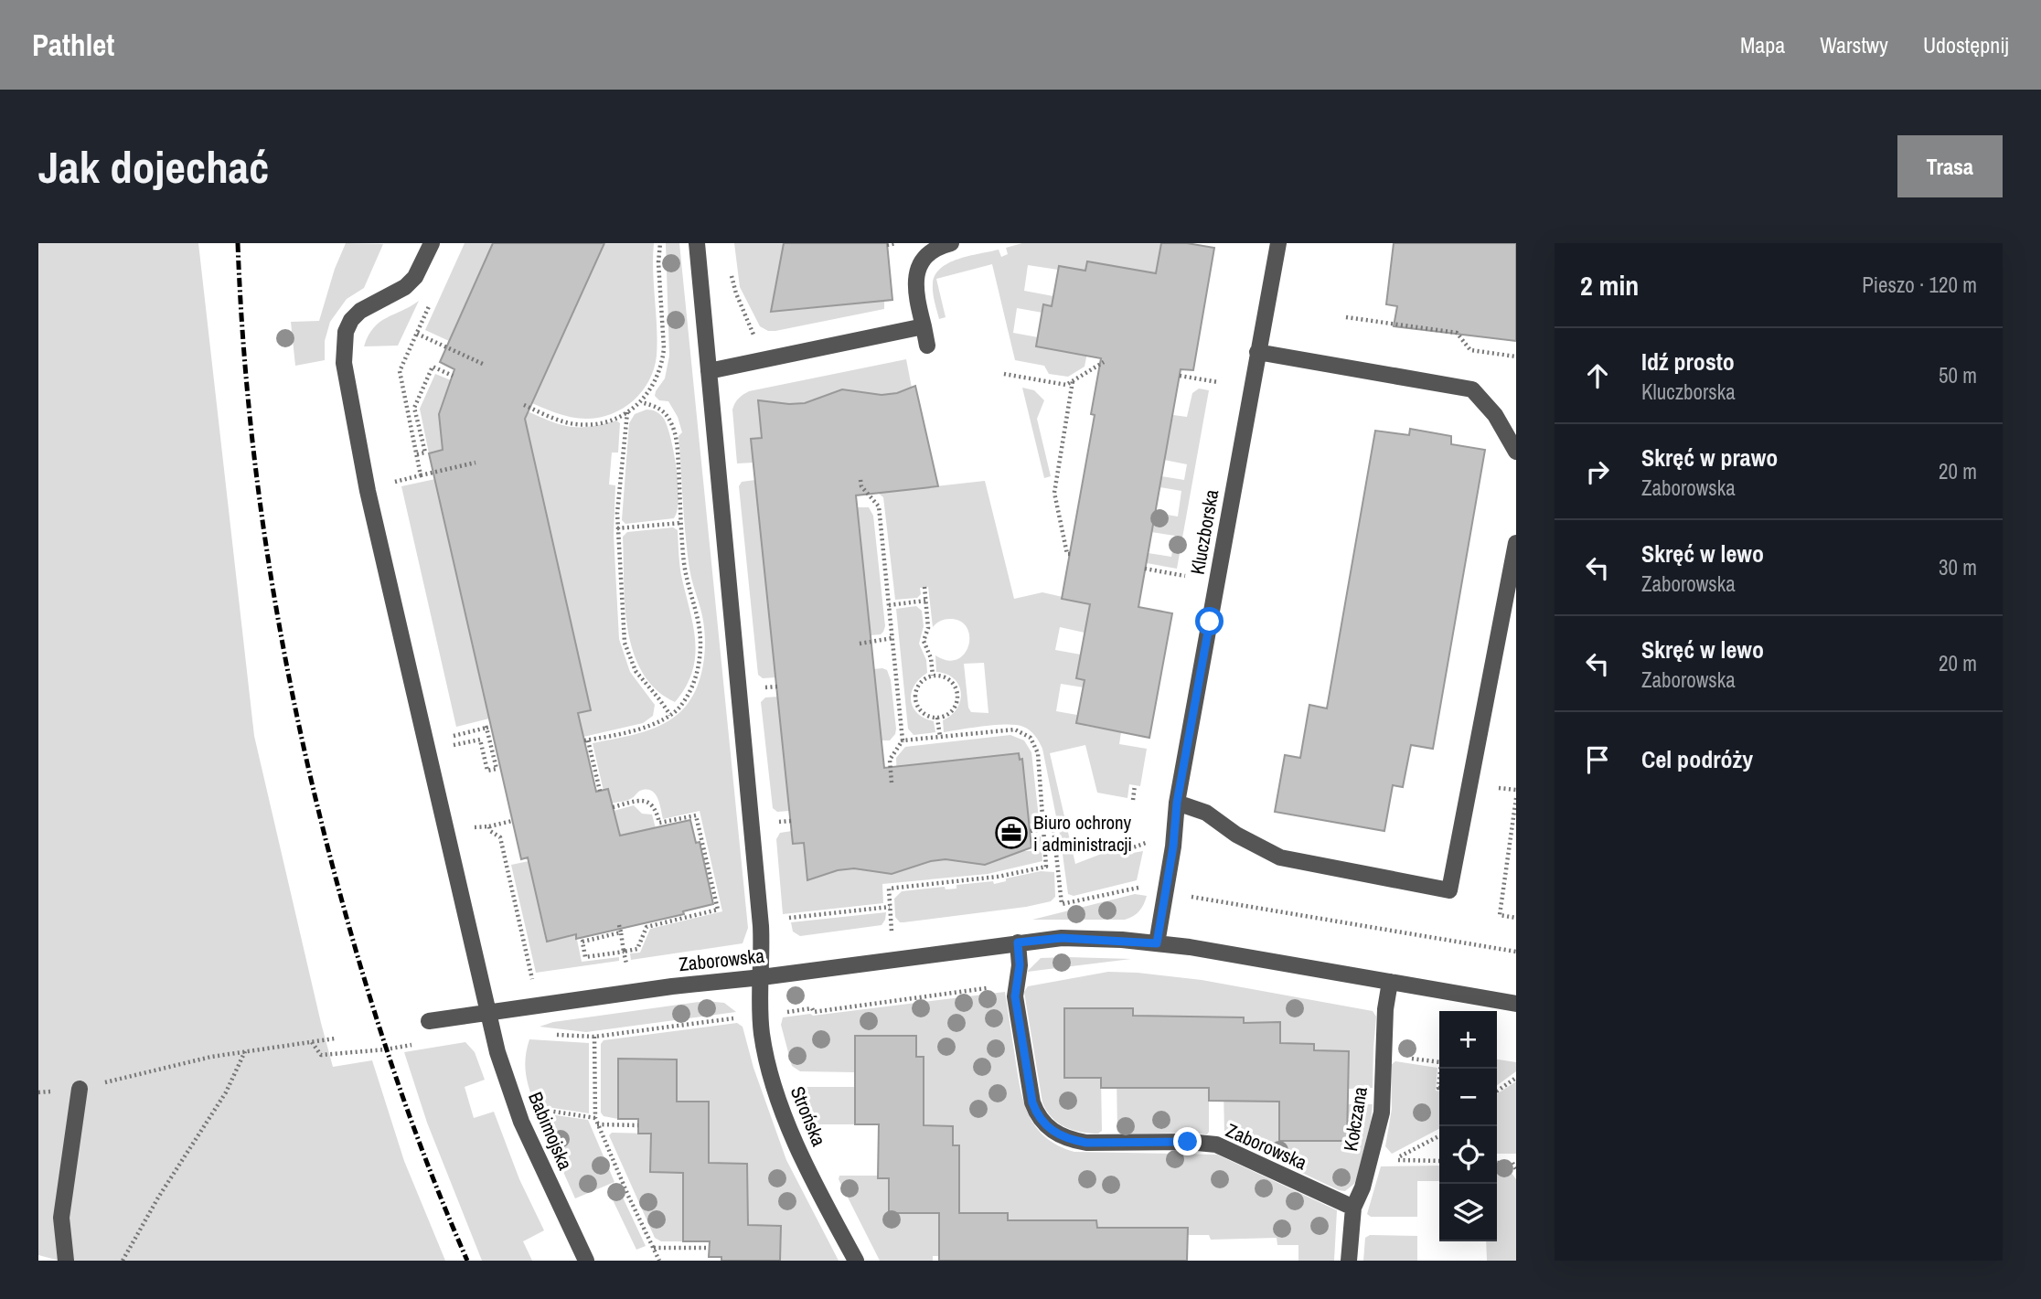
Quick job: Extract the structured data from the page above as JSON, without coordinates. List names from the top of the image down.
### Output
{
  "streets": {
    "street": [
      "Kluczborska",
      "Zaborowska",
      "Strońska",
      "Kołczana",
      "Babimojska"
    ]
  },
  "crossings": [
    ["Kluczborska", "Zaborowska"],
    ["Zaborowska", "Strońska"],
    ["Zaborowska", "Kołczana"],
    ["Zaborowska", "Babimojska"]
  ],
  "places": {
    "office": ["Biuro ochrony i administracji"]
  },
  "page": {
    "header": "Pathlet",
    "nav": ["Mapa", "Warstwy", "Udostępnij"],
    "buttons": "Trasa",
    "title": "Jak dojechać",
    "heading": ["2 min", "Pieszo · 120 m"],
    "list": [
      ["Idź prosto", "Kluczborska", "50 m"],
      ["Skręć w prawo", "Zaborowska", "20 m"],
      ["Skręć w lewo", "Zaborowska", "30 m"],
      ["Skręć w lewo", "Zaborowska", "20 m"],
      "Cel podróży"
    ],
    "map_buttons": ["+", "−"]
  }
}
